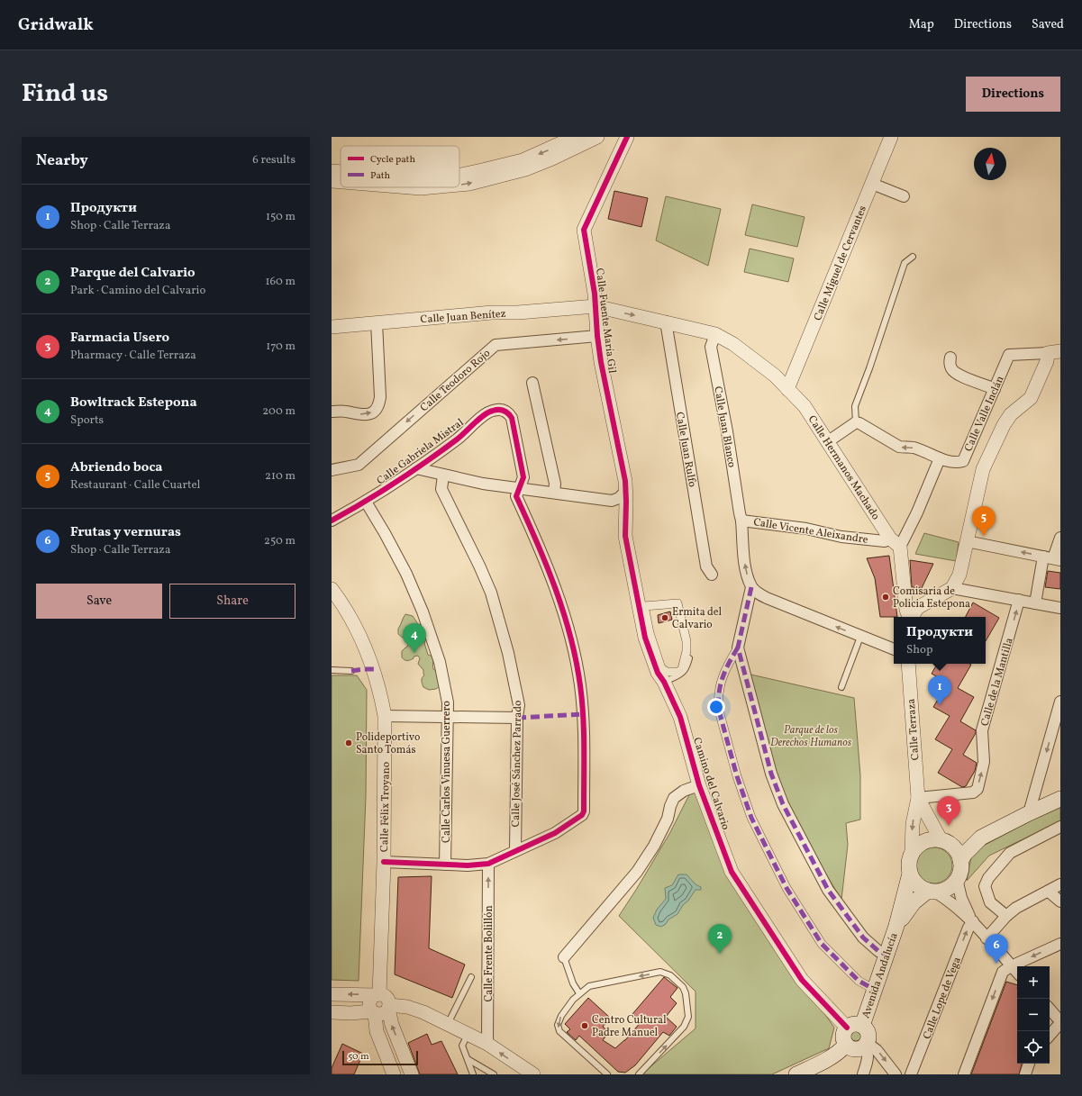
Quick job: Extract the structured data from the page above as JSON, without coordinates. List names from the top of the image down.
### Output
{
  "streets": {
    "main road": ["Avenida Andalucía"],
    "street": [
      "Calle Miguel de Cervantes",
      "Calle Juan Benítez",
      "Calle Fuente María Gil",
      "Calle Teodoro Rojo",
      "Calle Valle Inclán",
      "Calle Juan Blanco",
      "Calle Juan Rulfo",
      "Calle Gabriela Mistral",
      "Calle Hermanos Machado",
      "Calle Vicente Aleixandre",
      "Calle de la Mantilla",
      "Calle Terraza",
      "Calle José Sánchez Parrado",
      "Calle Carlos Vinuesa Guerrero",
      "Camino del Calvario",
      "Calle Félix Troyano",
      "Calle Frente Bolillón",
      "Calle Lope de Vega"
    ]
  },
  "crossings": [
    ["Calle Miguel de Cervantes", "Calle Hermanos Machado"],
    ["Calle Juan Benítez", "Calle Fuente María Gil"],
    ["Calle Juan Benítez", "Calle Juan Blanco"],
    ["Calle Juan Benítez", "Calle Juan Rulfo"],
    ["Calle Juan Benítez", "Calle Hermanos Machado"],
    ["Calle Fuente María Gil", "Calle Teodoro Rojo"],
    ["Calle Fuente María Gil", "Camino del Calvario"],
    ["Calle Juan Blanco", "Calle Hermanos Machado"],
    ["Calle Juan Blanco", "Calle Vicente Aleixandre"],
    ["Calle Gabriela Mistral", "Calle José Sánchez Parrado"],
    ["Calle Gabriela Mistral", "Calle Carlos Vinuesa Guerrero"],
    ["Calle Hermanos Machado", "Calle Vicente Aleixandre"],
    ["Calle de la Mantilla", "Calle Terraza"],
    ["Calle Terraza", "Avenida Andalucía"],
    ["Camino del Calvario", "Avenida Andalucía"]
  ],
  "one_way": ["Calle Teodoro Rojo", "Calle Frente Bolillón"],
  "parks": ["Parque de los Derechos Humanos"],
  "places": [
    "Comisaria de Policia Estepona",
    "Ermita del Calvario",
    "Polideportivo Santo Tomás",
    "Centro Cultural Padre Manuel"
  ],
  "legend": ["Cycle path", "Path"],
  "scale_bar": "50 m",
  "north": "top",
  "page": {
    "header": "Gridwalk",
    "nav": ["Map", "Directions", "Saved"],
    "title": "Find us",
    "buttons": [
      "Directions",
      ["Save", "Share"]
    ],
    "heading": ["Nearby", "6 results"],
    "list": [
      {
        "mark": "1",
        "name": "Продукти",
        "note": "Shop · Calle Terraza",
        "value": "150 m"
      },
      {
        "mark": "2",
        "name": "Parque del Calvario",
        "note": "Park · Camino del Calvario",
        "value": "160 m"
      },
      {
        "mark": "3",
        "name": "Farmacia Usero",
        "note": "Pharmacy · Calle Terraza",
        "value": "170 m"
      },
      {
        "mark": "4",
        "name": "Bowltrack Estepona",
        "note": "Sports",
        "value": "200 m"
      },
      {
        "mark": "5",
        "name": "Abriendo boca",
        "note": "Restaurant · Calle Cuartel",
        "value": "210 m"
      },
      {
        "mark": "6",
        "name": "Frutas y vernuras",
        "note": "Shop · Calle Terraza",
        "value": "250 m"
      }
    ],
    "pins": [
      "5",
      "4",
      "1",
      "3",
      "2",
      "6"
    ],
    "popup": ["Продукти", "Shop"],
    "map_buttons": ["+", "−"],
    "scale": "50 m"
  }
}
